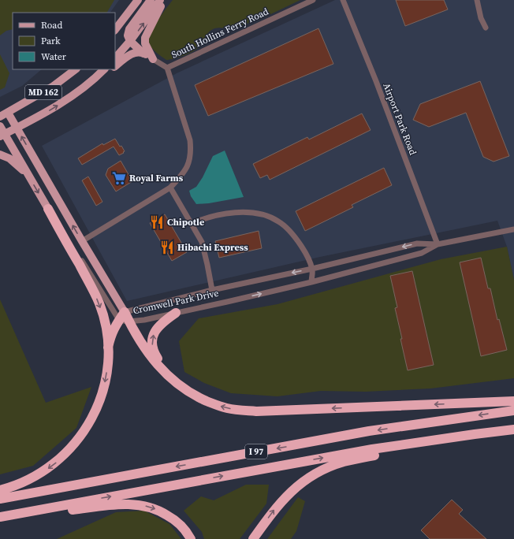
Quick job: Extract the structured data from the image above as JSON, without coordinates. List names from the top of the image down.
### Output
{
  "streets": {
    "highway": ["I 97"],
    "main road": ["MD 162", "Cromwell Park Drive"],
    "street": ["South Hollins Ferry Road", "Airport Park Road"]
  },
  "crossings": [
    ["MD 162", "Cromwell Park Drive"],
    ["Airport Park Road", "Cromwell Park Drive"]
  ],
  "places": {
    "supermarket": ["Royal Farms"],
    "restaurant": ["Chipotle", "Hibachi Express"]
  },
  "legend": ["Road", "Park", "Water"]
}
